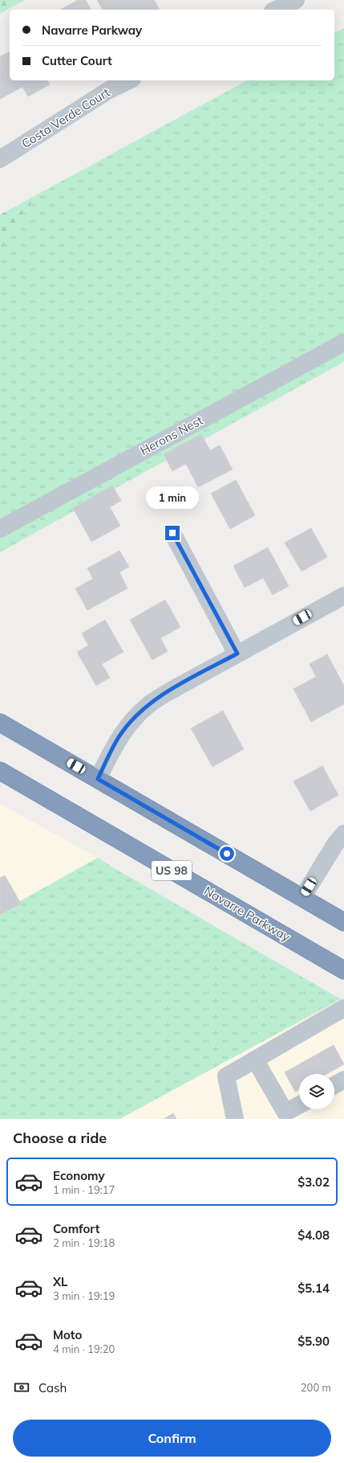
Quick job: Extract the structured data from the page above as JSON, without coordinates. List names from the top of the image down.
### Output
{
  "streets": {
    "highway": ["US 98", "Navarre Parkway"],
    "street": ["Costa Verde Court", "Herons Nest"]
  },
  "page": {
    "banner": ["Navarre Parkway", "Cutter Court"],
    "bubble": "1 min",
    "heading": "Choose a ride",
    "list": [
      {
        "name": "Economy",
        "note": "1 min · 19:17",
        "value": "$3.02"
      },
      {
        "name": "Comfort",
        "note": "2 min · 19:18",
        "value": "$4.08"
      },
      {
        "name": "XL",
        "note": "3 min · 19:19",
        "value": "$5.14"
      },
      {
        "name": "Moto",
        "note": "4 min · 19:20",
        "value": "$5.90"
      }
    ],
    "pay": ["Cash", "200 m"],
    "buttons": "Confirm"
  }
}
